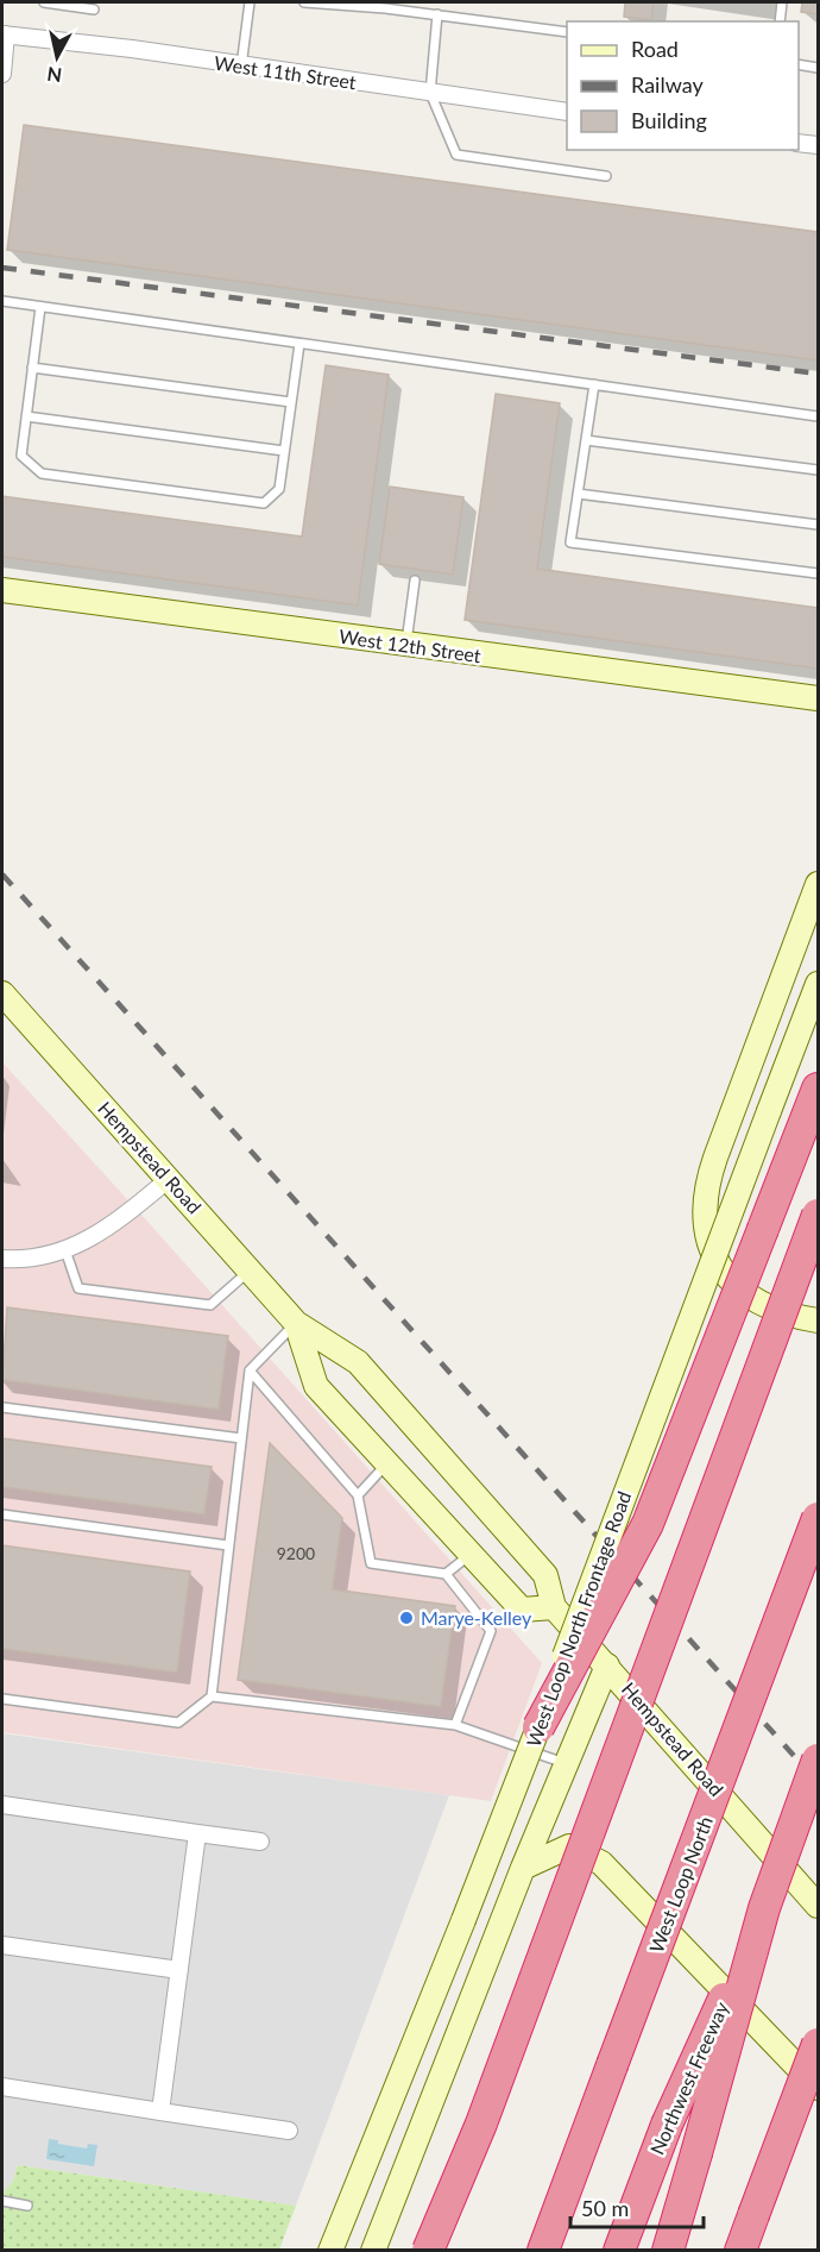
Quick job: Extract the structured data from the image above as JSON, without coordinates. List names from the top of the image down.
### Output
{
  "streets": {
    "highway": ["West Loop North", "Northwest Freeway"],
    "main road": ["West 12th Street", "Hempstead Road", "West Loop North Frontage Road"],
    "street": ["West 11th Street"]
  },
  "places": ["Marye-Kelley"],
  "house_numbers": ["9200"],
  "legend": ["Road", "Railway", "Building"],
  "scale_bar": "50 m",
  "north": "bottom"
}
